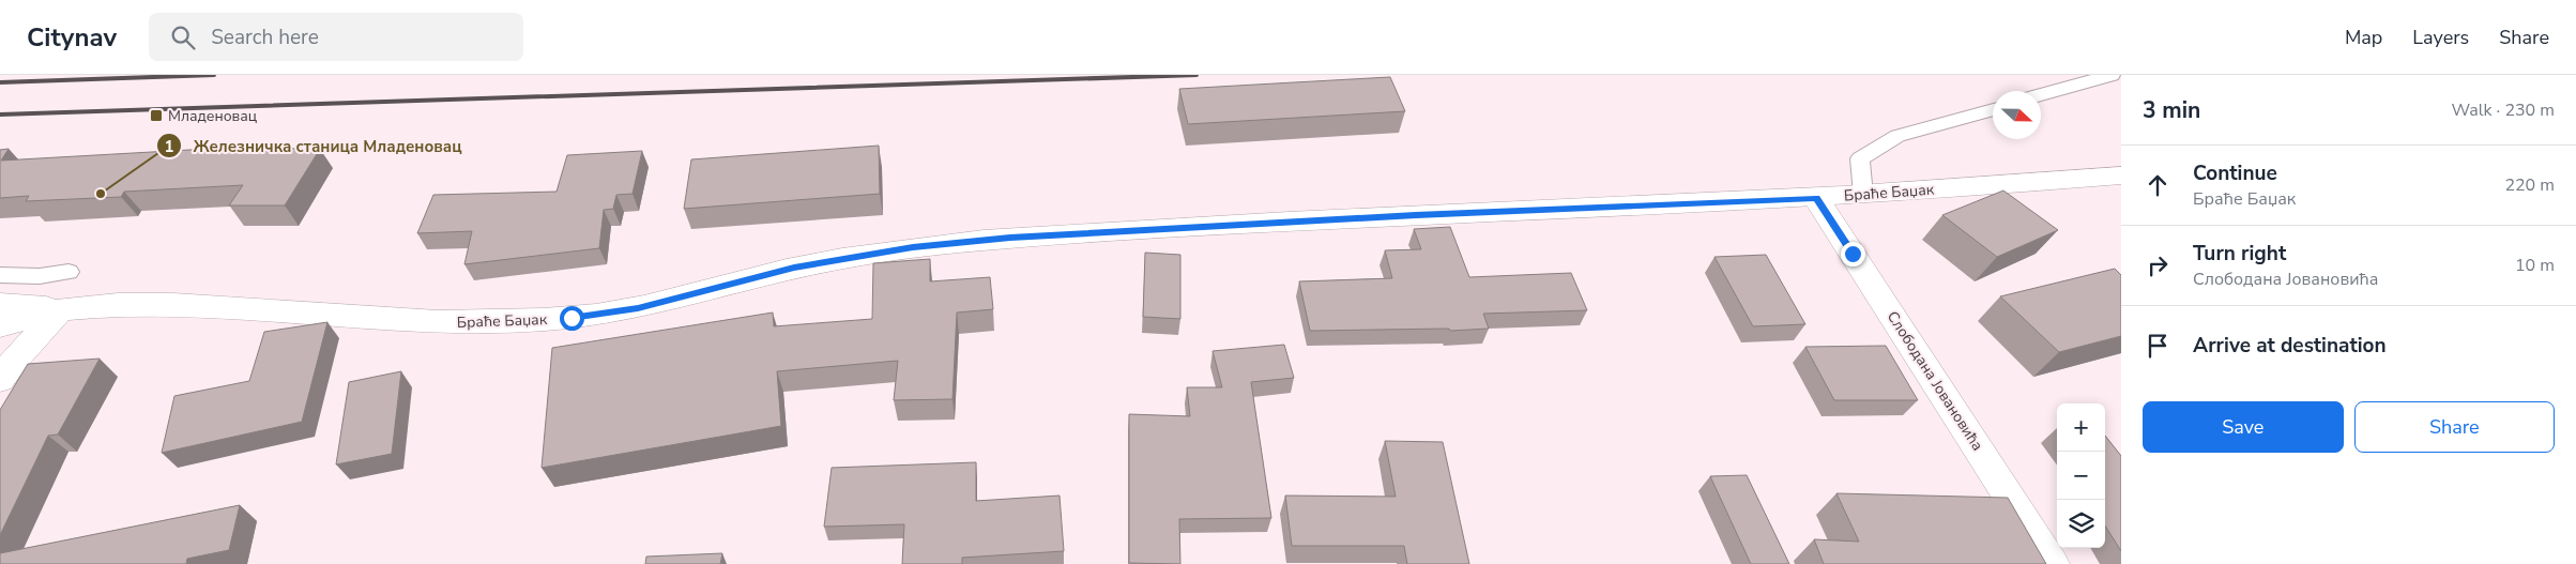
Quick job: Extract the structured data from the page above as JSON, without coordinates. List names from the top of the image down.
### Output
{
  "streets": {
    "street": ["Браће Баџак", "Слободана Јовановића"]
  },
  "crossings": [
    ["Браће Баџак", "Слободана Јовановића"]
  ],
  "places": {
    "transit": ["Младеновац"],
    "other": ["Железничка станица Младеновац"]
  },
  "north": "right",
  "page": {
    "header": "Citynav",
    "search": "Search here",
    "nav": ["Map", "Layers", "Share"],
    "heading": ["3 min", "Walk · 230 m"],
    "list": [
      ["Continue", "Браће Баџак", "220 m"],
      ["Turn right", "Слободана Јовановића", "10 m"],
      "Arrive at destination"
    ],
    "buttons": ["Save", "Share"],
    "map_buttons": ["+", "−"]
  }
}
